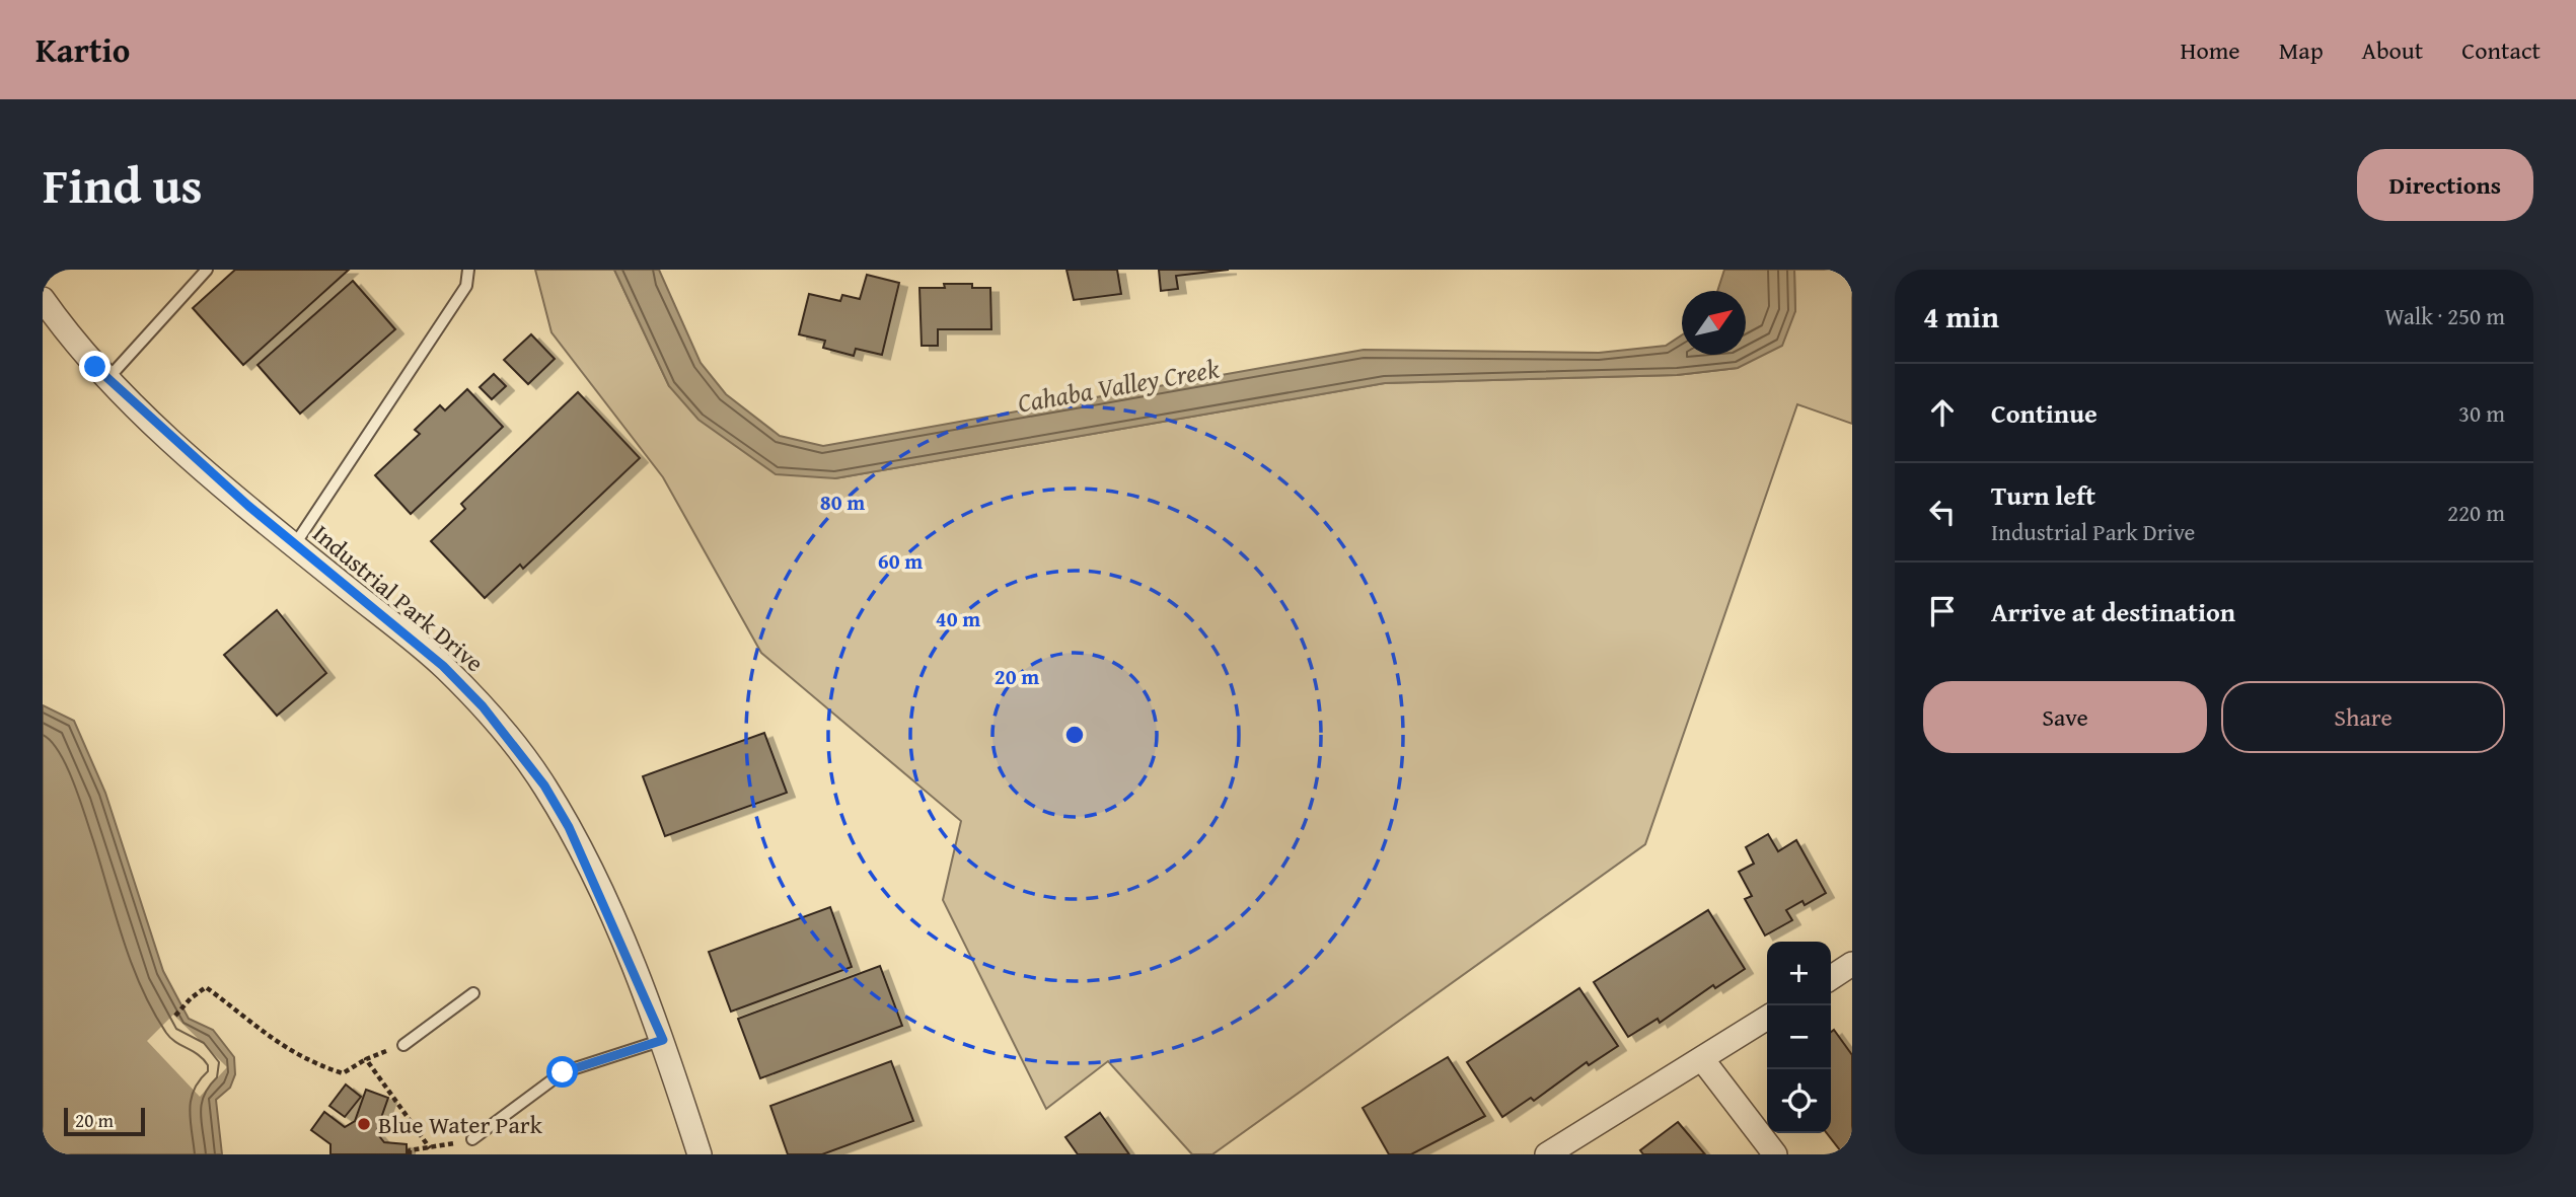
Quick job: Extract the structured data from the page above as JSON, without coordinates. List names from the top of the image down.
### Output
{
  "streets": {
    "street": ["Industrial Park Drive"]
  },
  "water": ["Cahaba Valley Creek"],
  "places": ["Blue Water Park"],
  "scale_bar": "20 m",
  "north": "top right",
  "page": {
    "header": "Kartio",
    "nav": [
      "Home",
      "Map",
      "About",
      "Contact"
    ],
    "title": "Find us",
    "buttons": [
      "Directions",
      ["Save", "Share"]
    ],
    "heading": ["4 min", "Walk · 250 m"],
    "list": [
      ["Continue", "30 m"],
      ["Turn left", "Industrial Park Drive", "220 m"],
      "Arrive at destination"
    ],
    "map_buttons": ["+", "−"],
    "scale": "20 m"
  },
  "rings": [
    "80 m",
    "60 m",
    "40 m",
    "20 m"
  ]
}
